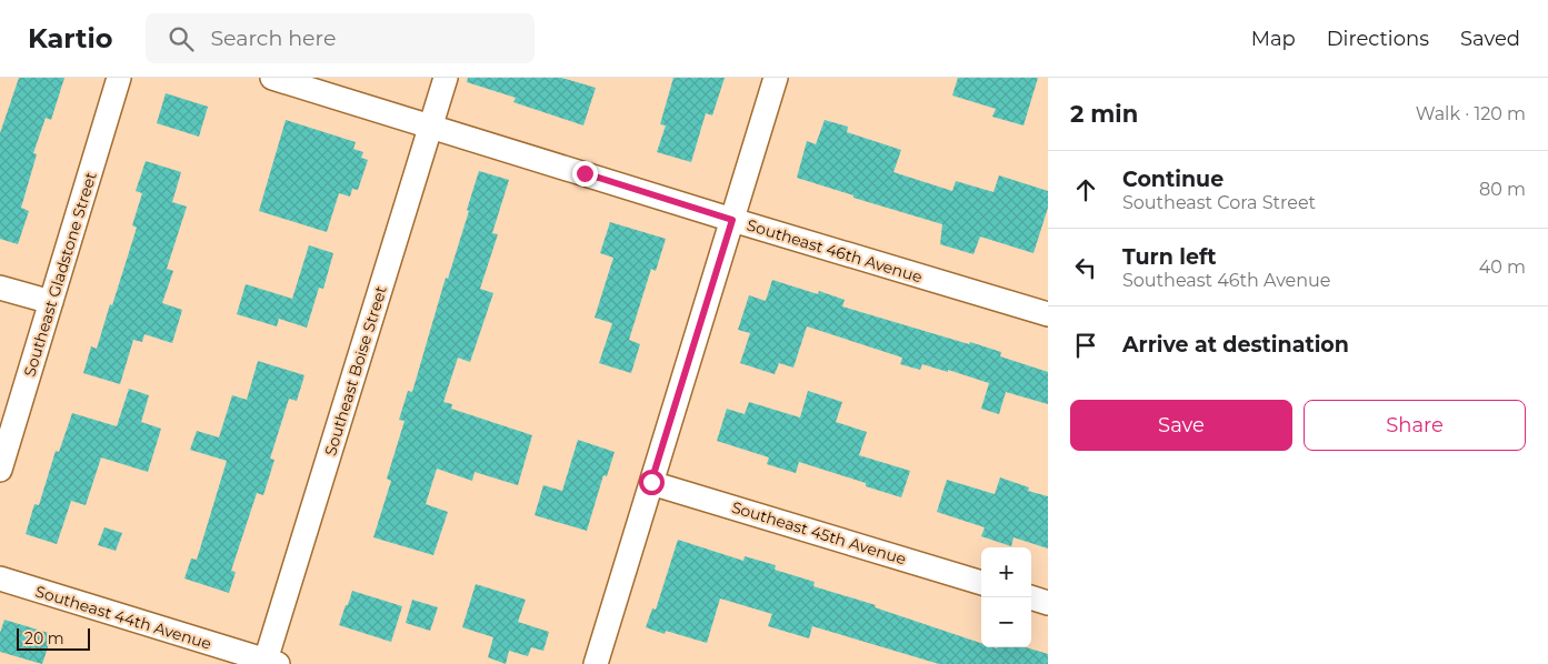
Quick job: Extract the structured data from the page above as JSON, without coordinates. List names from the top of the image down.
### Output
{
  "streets": {
    "street": [
      "Southeast 46th Avenue",
      "Southeast Gladstone Street",
      "Southeast Boise Street",
      "Southeast 45th Avenue",
      "Southeast 44th Avenue"
    ]
  },
  "crossings": [
    ["Southeast 46th Avenue", "Southeast Boise Street"],
    ["Southeast Boise Street", "Southeast 44th Avenue"]
  ],
  "scale_bar": "20 m",
  "page": {
    "header": "Kartio",
    "search": "Search here",
    "nav": ["Map", "Directions", "Saved"],
    "heading": ["2 min", "Walk · 120 m"],
    "list": [
      ["Continue", "Southeast Cora Street", "80 m"],
      ["Turn left", "Southeast 46th Avenue", "40 m"],
      "Arrive at destination"
    ],
    "buttons": ["Save", "Share"],
    "map_buttons": ["+", "−"],
    "scale": "20 m"
  }
}
